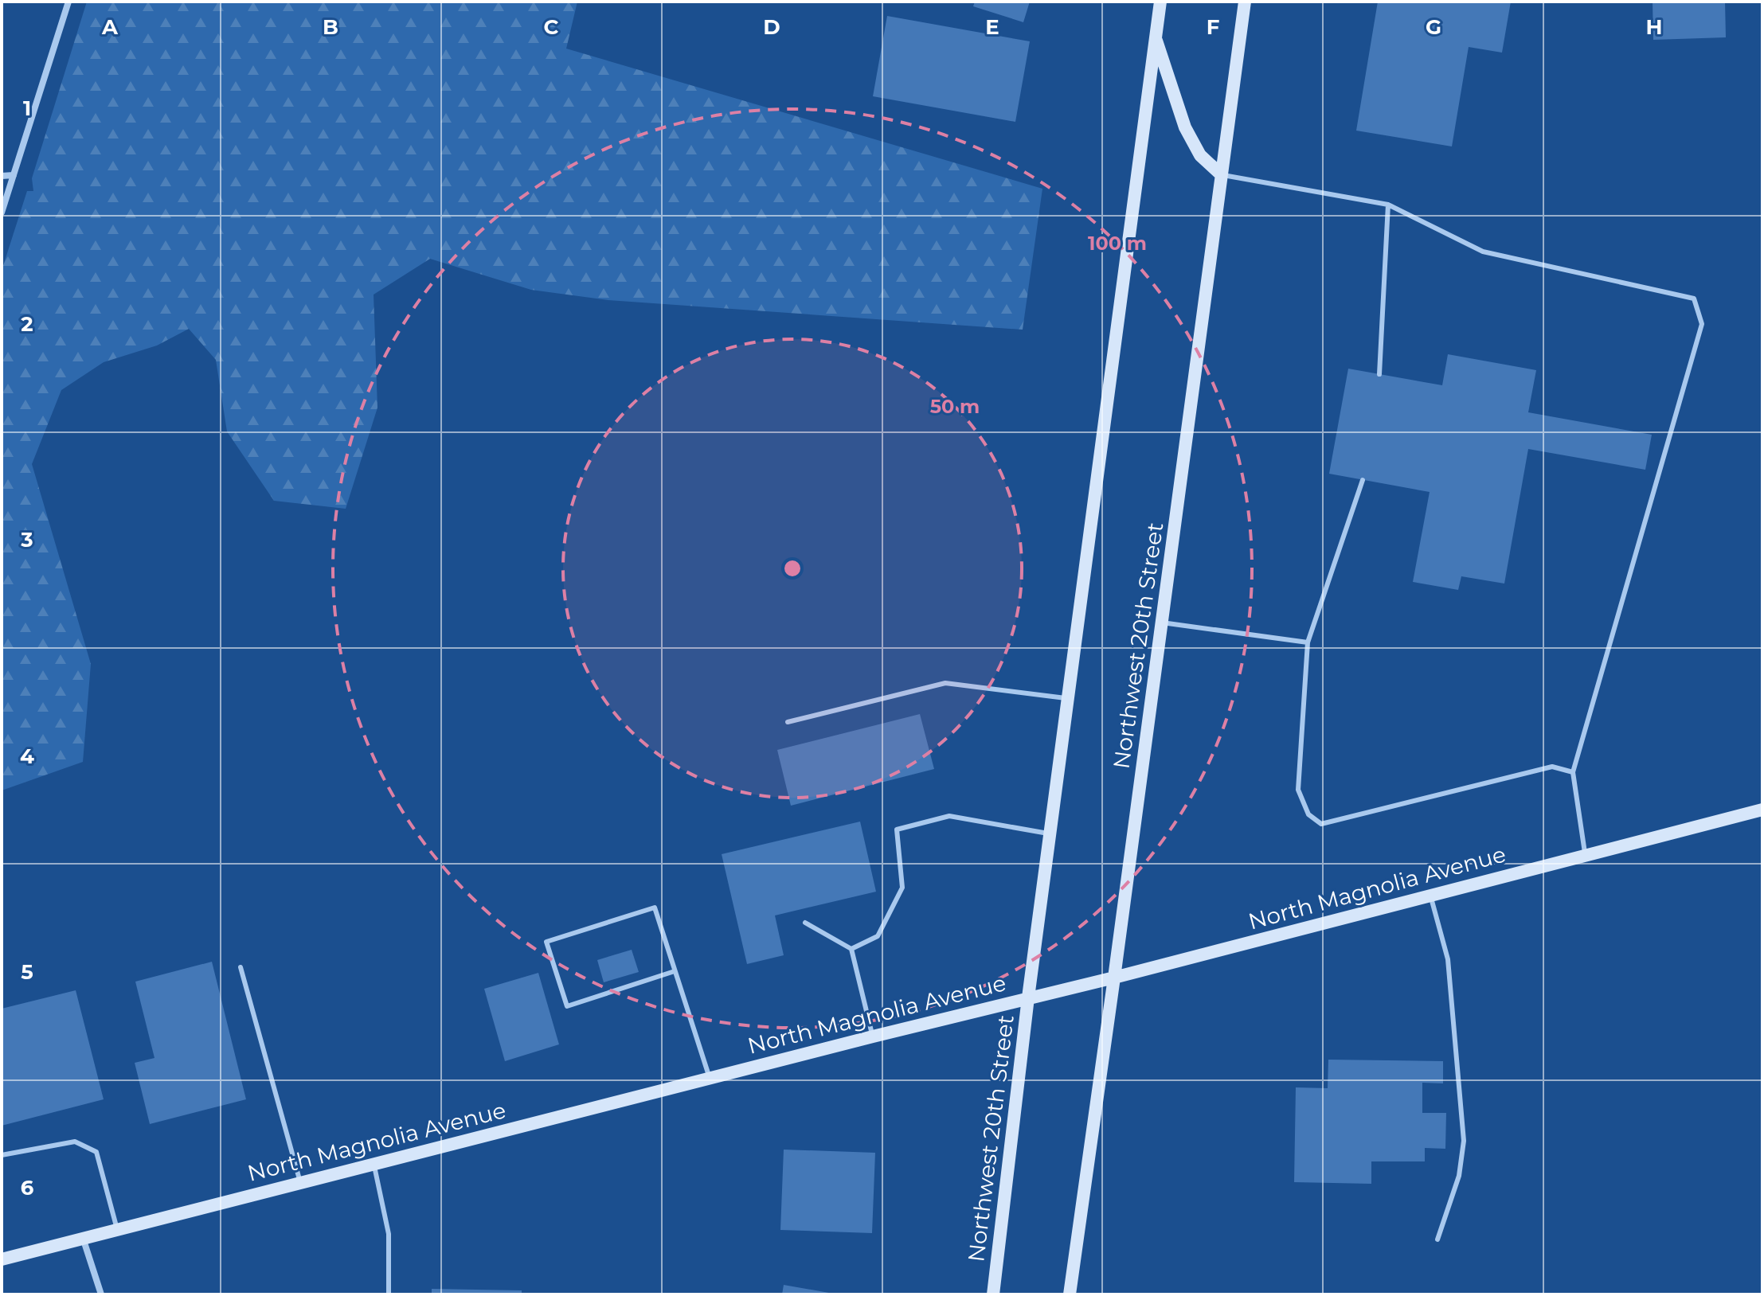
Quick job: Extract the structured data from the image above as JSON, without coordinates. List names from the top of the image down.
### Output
{
  "streets": {
    "main road": ["Northwest 20th Street", "North Magnolia Avenue"]
  },
  "crossings": [
    ["Northwest 20th Street", "North Magnolia Avenue"]
  ],
  "grid": {
    "columns": [
      "A",
      "B",
      "C",
      "D",
      "E",
      "F",
      "G",
      "H"
    ],
    "rows": [
      "1",
      "2",
      "3",
      "4",
      "5",
      "6"
    ]
  },
  "rings": ["100 m", "50 m"]
}
